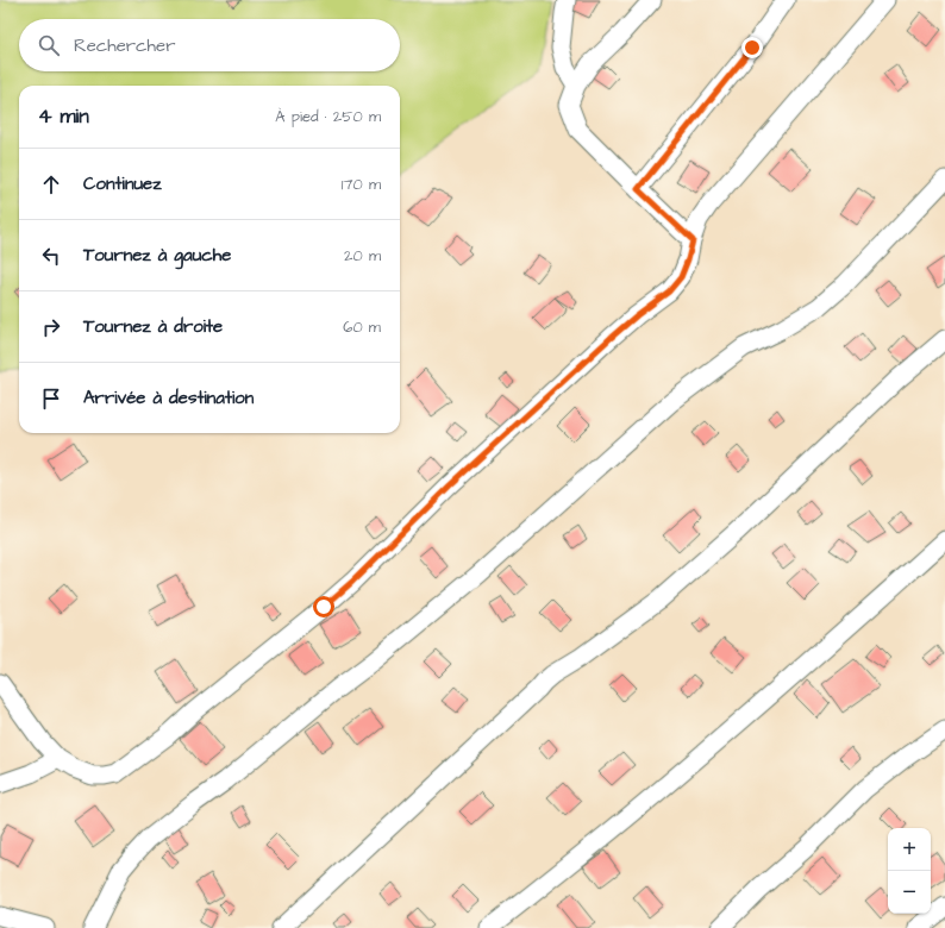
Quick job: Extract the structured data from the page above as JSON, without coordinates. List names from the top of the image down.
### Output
{
  "page": {
    "search": "Rechercher",
    "heading": ["4 min", "À pied · 250 m"],
    "list": [
      ["Continuez", "170 m"],
      ["Tournez à gauche", "20 m"],
      ["Tournez à droite", "60 m"],
      "Arrivée à destination"
    ],
    "map_buttons": ["+", "−"]
  }
}
